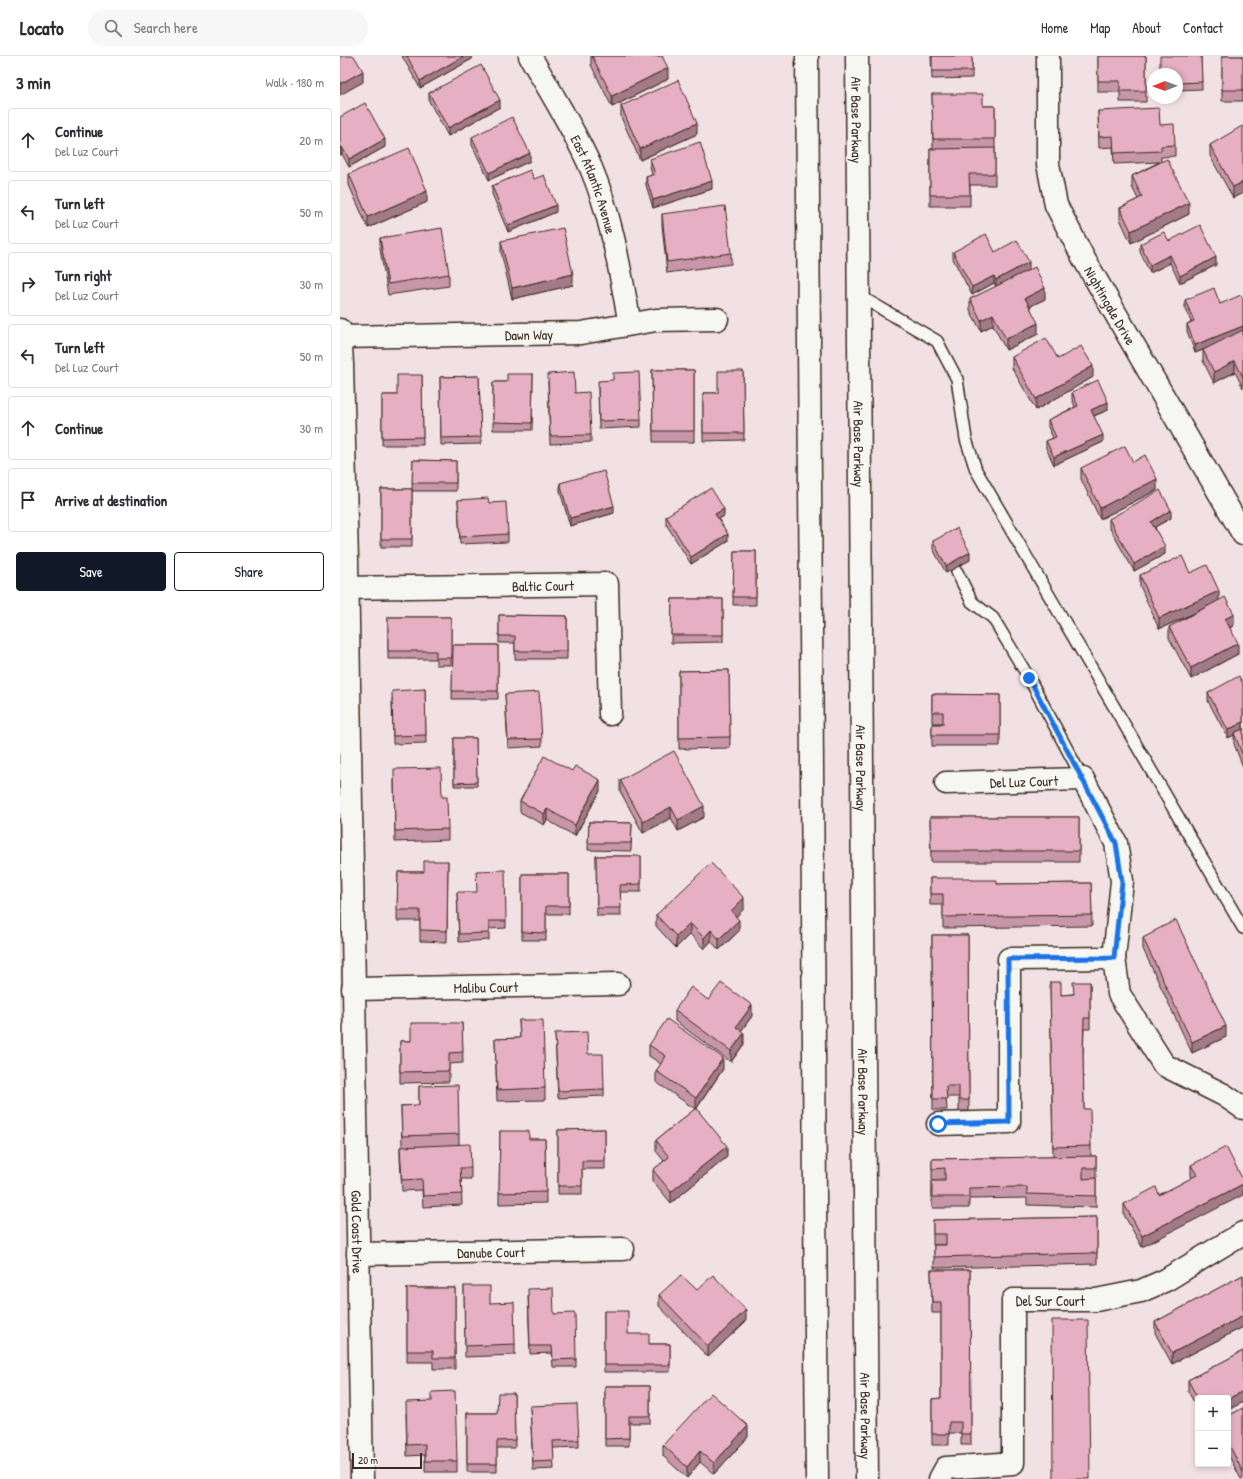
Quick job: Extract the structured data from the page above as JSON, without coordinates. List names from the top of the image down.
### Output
{
  "streets": {
    "street": [
      "Air Base Parkway",
      "East Atlantic Avenue",
      "Nightingale Drive",
      "Dawn Way",
      "Baltic Court",
      "Del Luz Court",
      "Malibu Court",
      "Gold Coast Drive",
      "Danube Court",
      "Del Sur Court"
    ]
  },
  "crossings": [
    ["East Atlantic Avenue", "Dawn Way"],
    ["Dawn Way", "Gold Coast Drive"],
    ["Baltic Court", "Gold Coast Drive"],
    ["Malibu Court", "Gold Coast Drive"],
    ["Gold Coast Drive", "Danube Court"]
  ],
  "scale_bar": "20 m",
  "north": "left",
  "page": {
    "header": "Locato",
    "search": "Search here",
    "nav": [
      "Home",
      "Map",
      "About",
      "Contact"
    ],
    "heading": ["3 min", "Walk · 180 m"],
    "list": [
      ["Continue", "Del Luz Court", "20 m"],
      ["Turn left", "Del Luz Court", "50 m"],
      ["Turn right", "Del Luz Court", "30 m"],
      ["Turn left", "Del Luz Court", "50 m"],
      ["Continue", "30 m"],
      "Arrive at destination"
    ],
    "buttons": ["Save", "Share"],
    "map_buttons": ["+", "−"],
    "scale": "20 m"
  }
}
